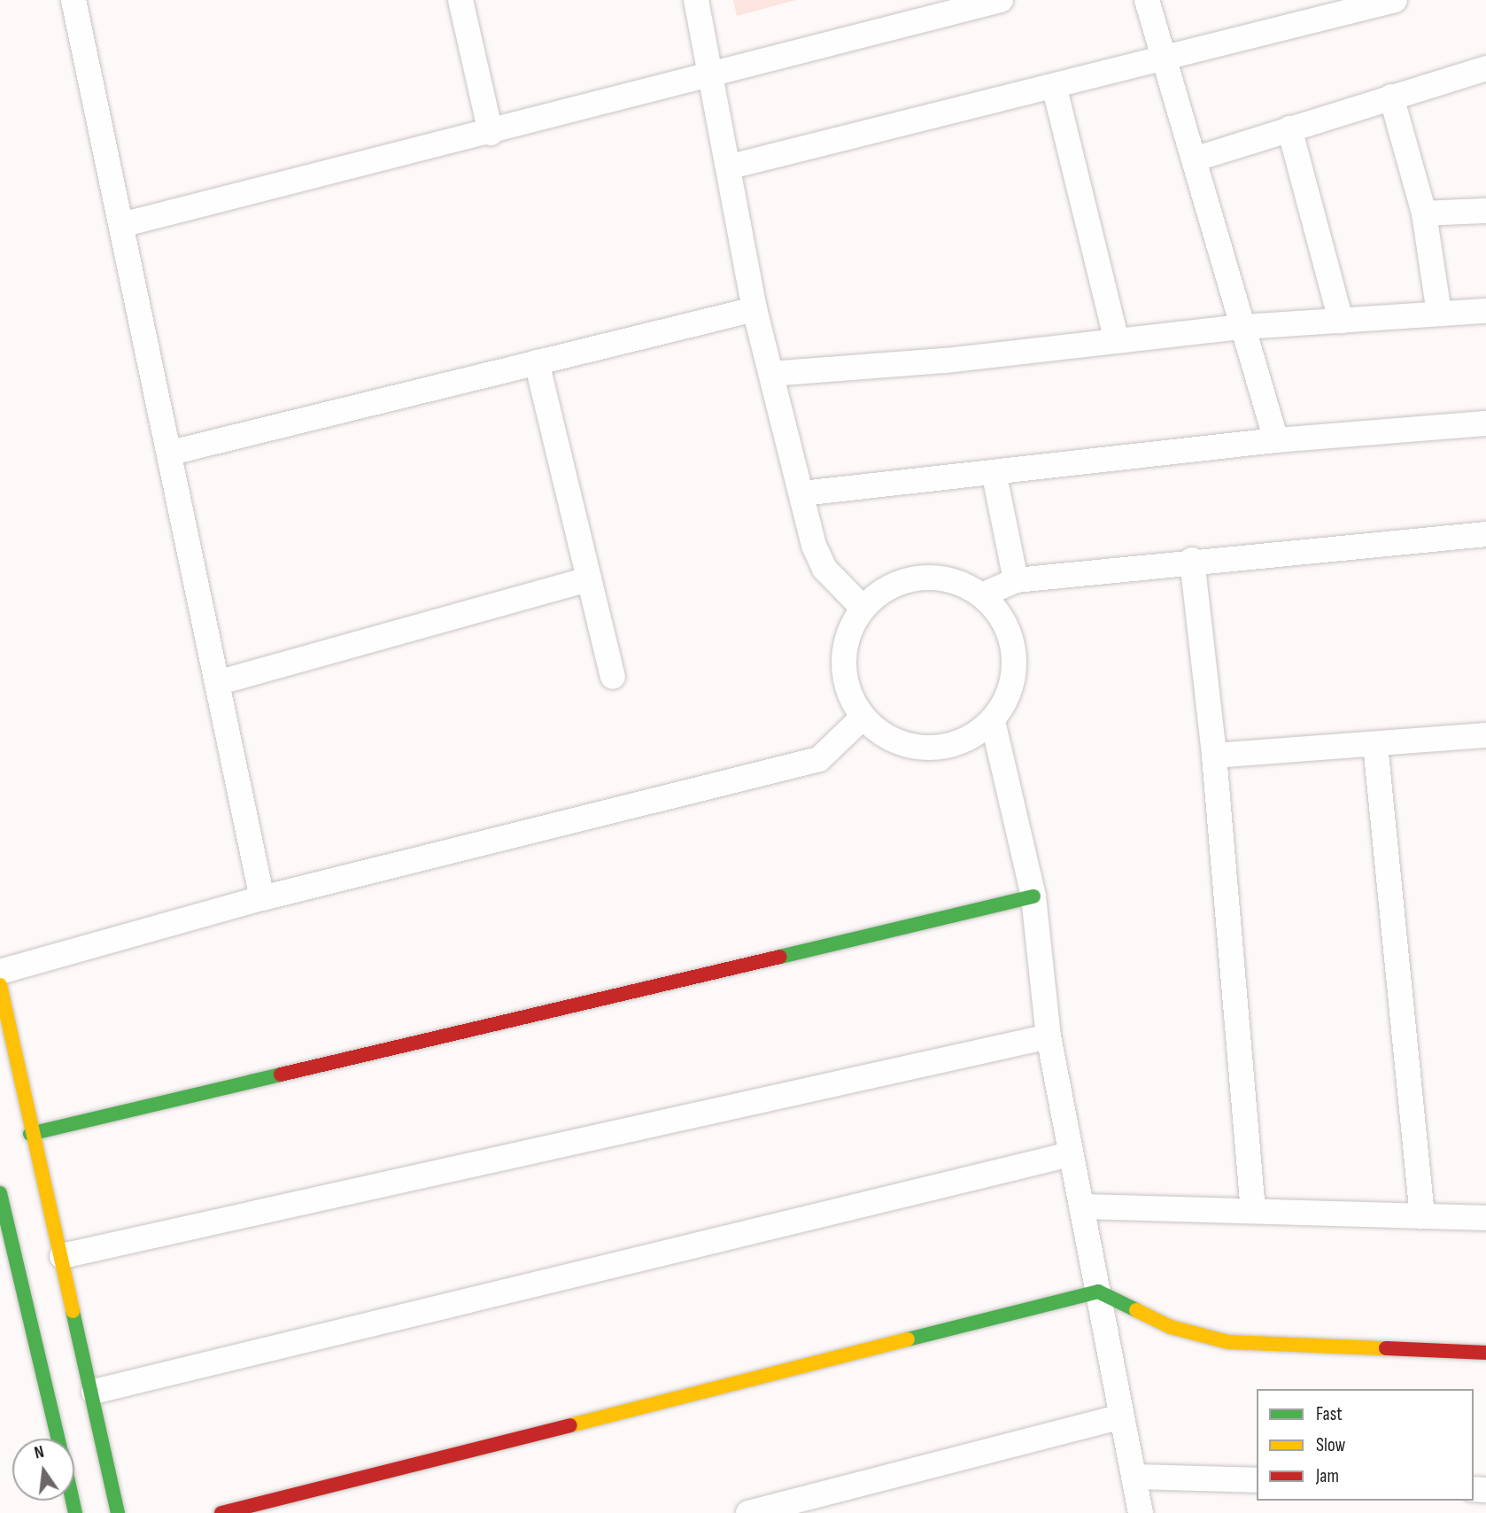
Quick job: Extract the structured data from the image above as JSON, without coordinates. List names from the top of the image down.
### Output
{
  "legend": ["Fast", "Slow", "Jam"],
  "north": "top"
}
